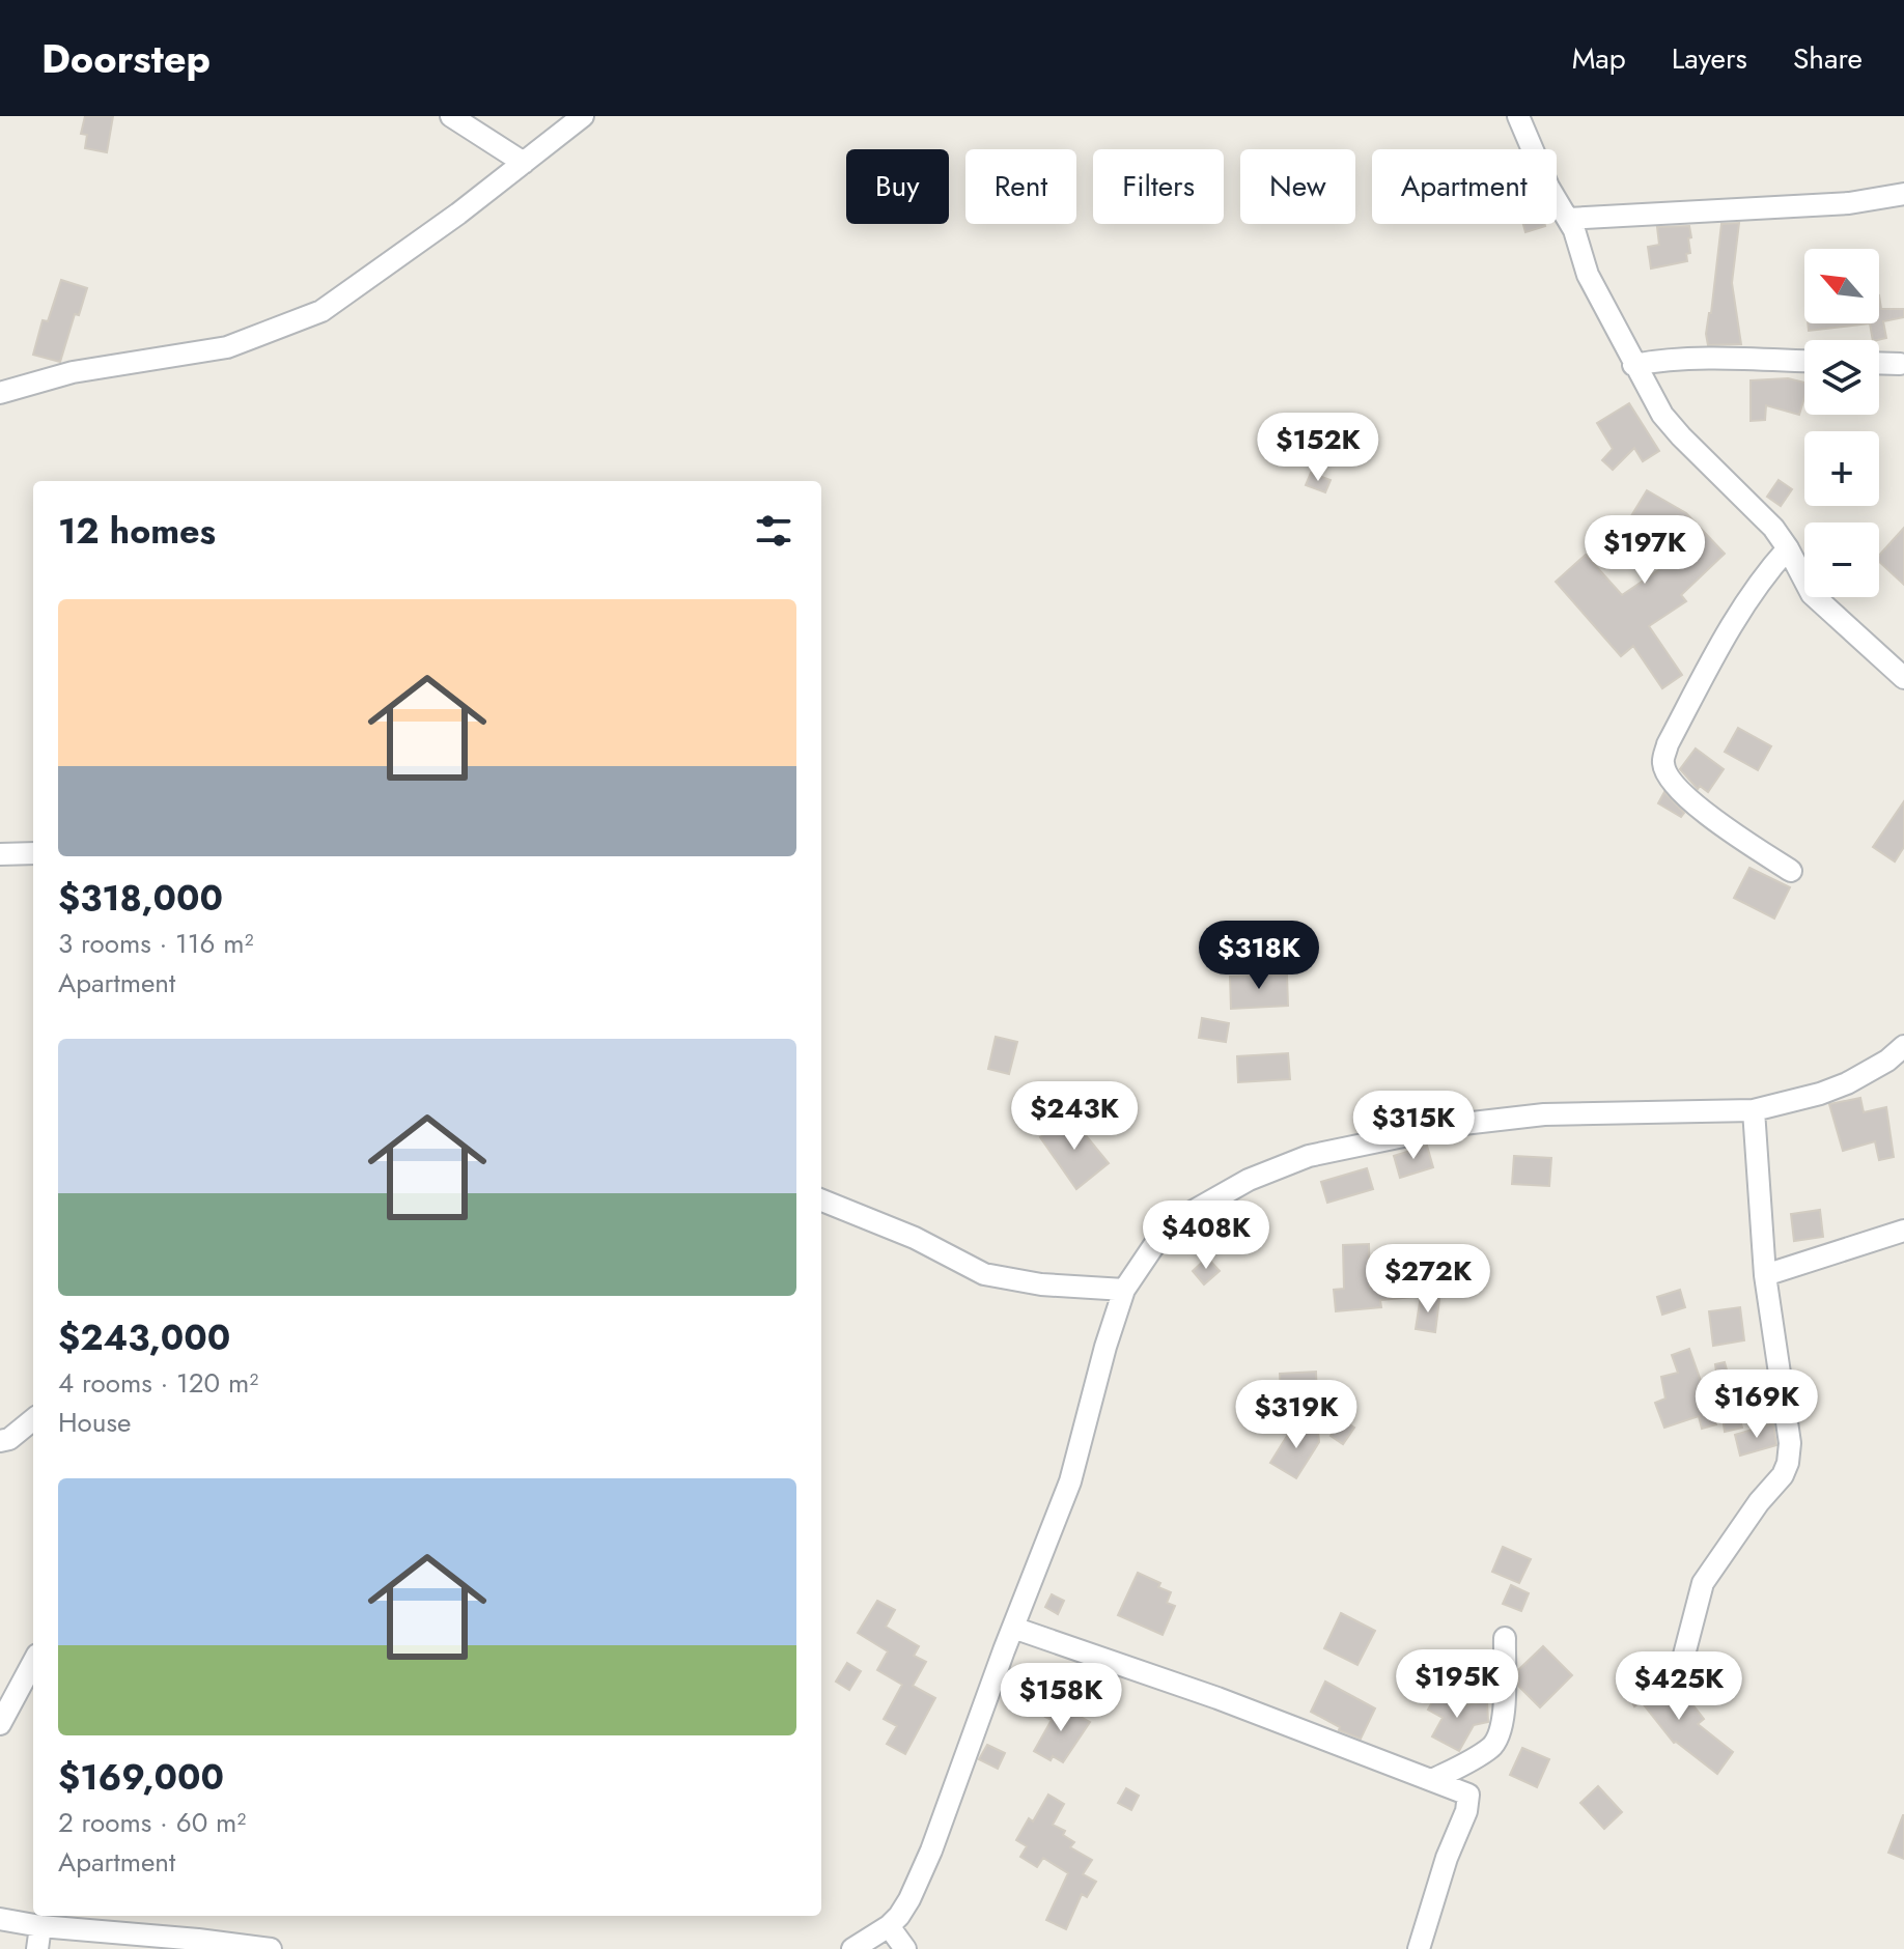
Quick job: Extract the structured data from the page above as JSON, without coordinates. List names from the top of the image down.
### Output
{
  "north": "top left",
  "page": {
    "header": "Doorstep",
    "nav": ["Map", "Layers", "Share"],
    "chip": [
      "Buy",
      "Rent",
      "Filters",
      "New",
      "Apartment"
    ],
    "map_buttons": ["+", "−"],
    "price": [
      "$152K",
      "$197K",
      "$318K",
      "$243K",
      "$315K",
      "$408K",
      "$272K",
      "$169K",
      "$319K",
      "$195K",
      "$425K",
      "$158K"
    ],
    "heading": "12 homes",
    "list": [
      {
        "name": "$318,000",
        "note": "3 rooms · 116 m² · Apartment"
      },
      {
        "name": "$243,000",
        "note": "4 rooms · 120 m² · House"
      },
      {
        "name": "$169,000",
        "note": "2 rooms · 60 m² · Apartment"
      }
    ]
  }
}
